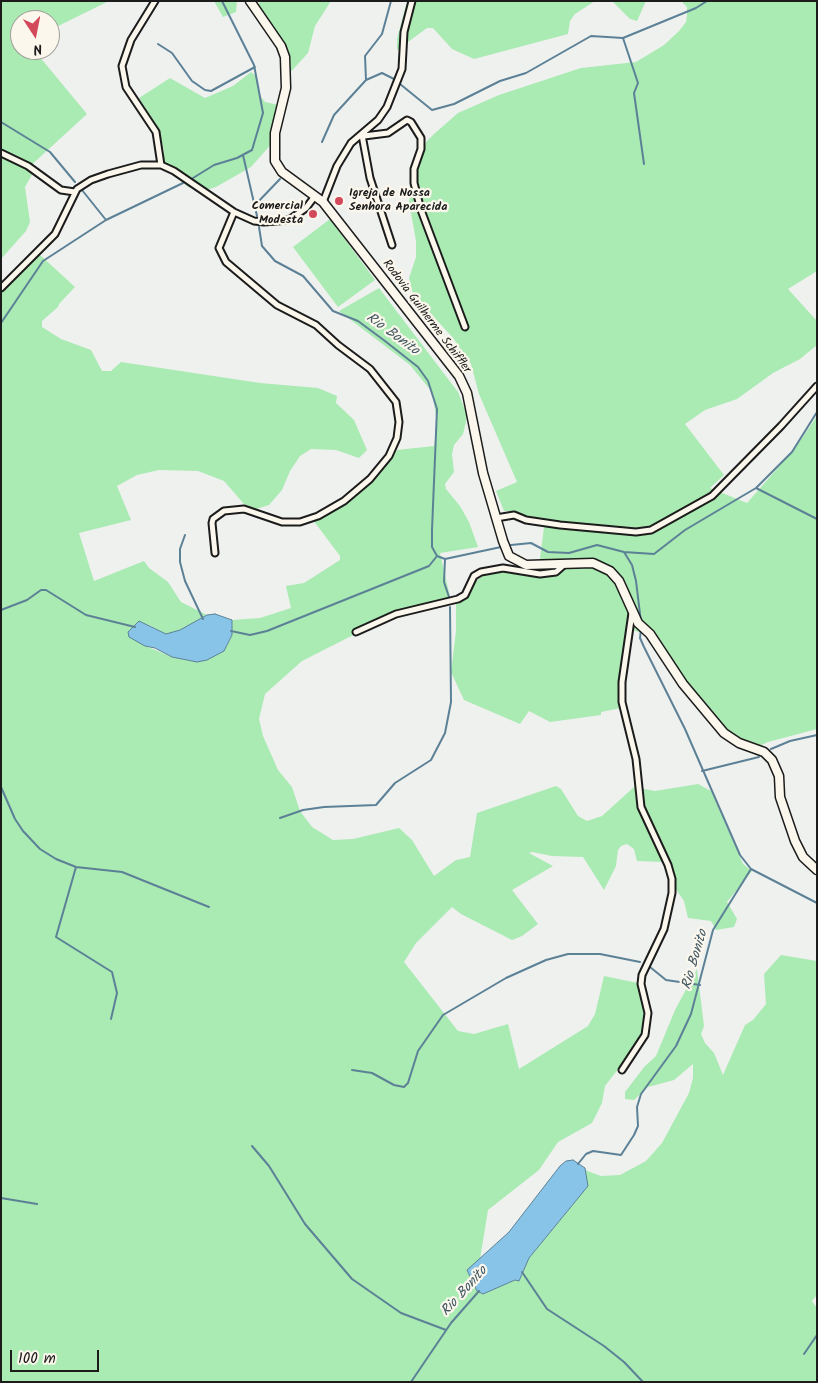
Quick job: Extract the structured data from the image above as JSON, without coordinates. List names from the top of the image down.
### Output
{
  "streets": {
    "street": ["Rodovia Guilherme Schiffler"]
  },
  "water": ["Rio Bonito"],
  "places": ["Igreja de Nossa Senhora Aparecida", "Comercial Modesta"],
  "scale_bar": "100 m",
  "north": "bottom"
}
